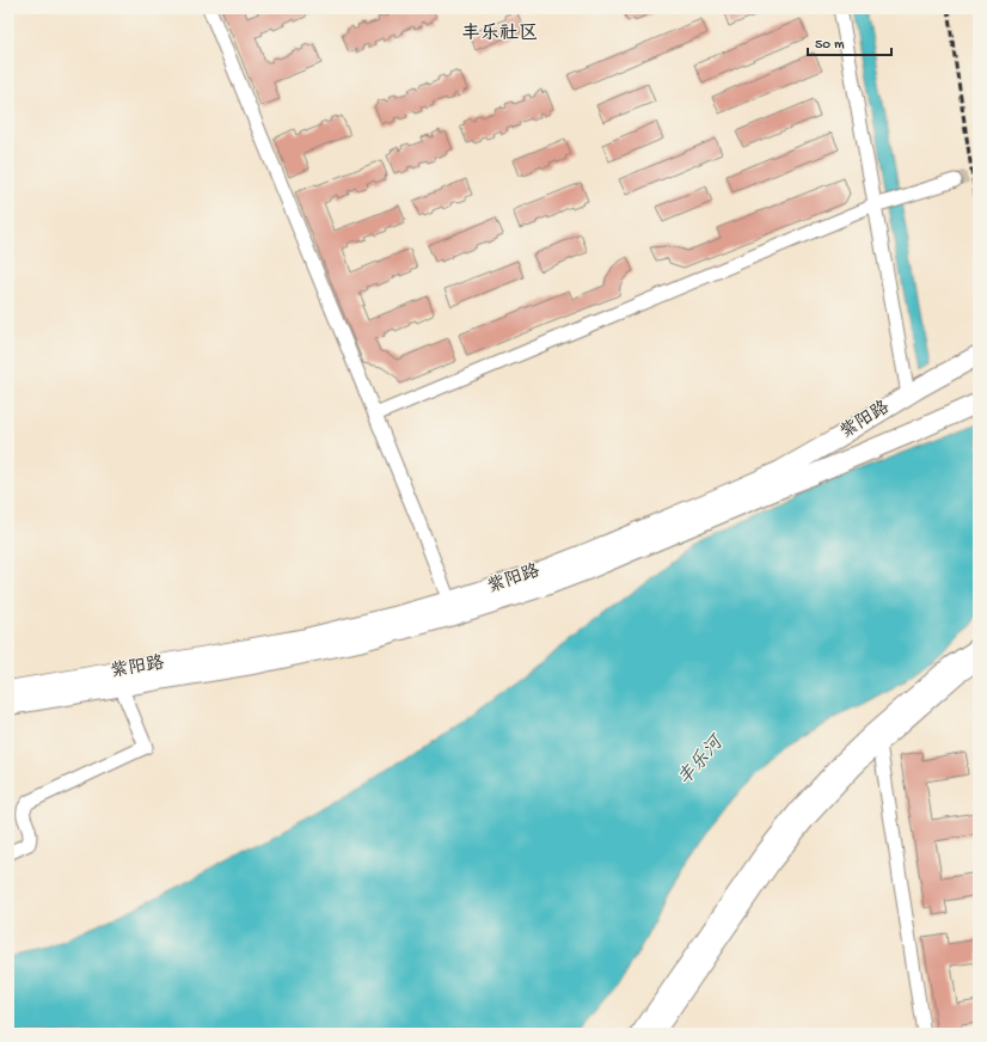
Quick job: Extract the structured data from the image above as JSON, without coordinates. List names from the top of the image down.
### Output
{
  "streets": {
    "main road": ["紫阳路"]
  },
  "districts": ["丰乐社区"],
  "water": ["丰乐河"],
  "scale_bar": "50 m"
}
